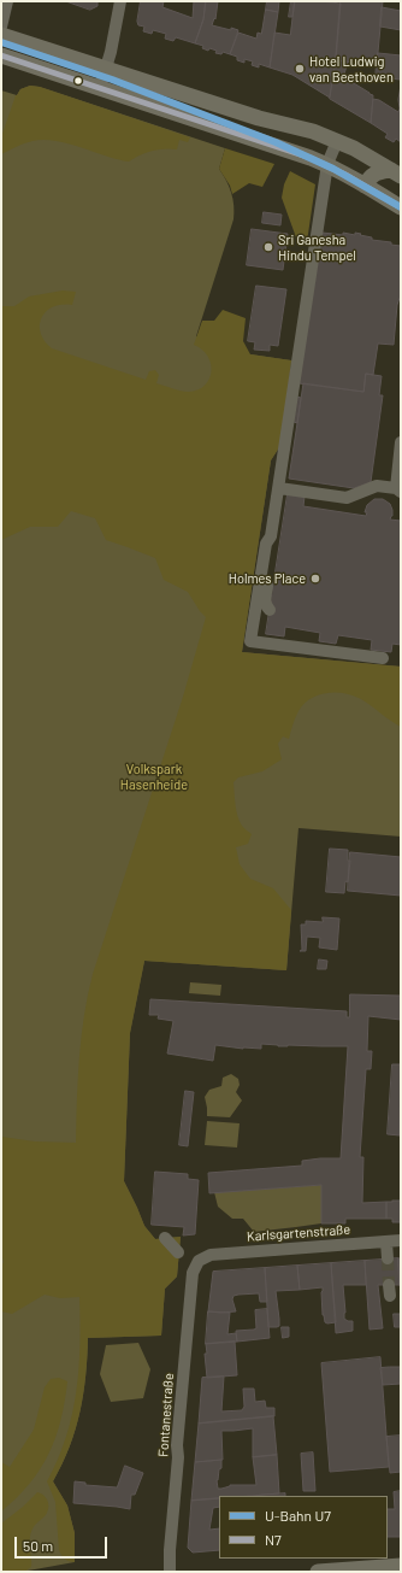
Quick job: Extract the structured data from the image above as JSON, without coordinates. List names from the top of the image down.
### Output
{
  "streets": {
    "street": ["Karlsgartenstraße", "Fontanestraße"]
  },
  "crossings": [
    ["Karlsgartenstraße", "Fontanestraße"]
  ],
  "parks": ["Volkspark Hasenheide"],
  "places": ["Hotel Ludwig van Beethoven", "Sri Ganesha Hindu Tempel", "Holmes Place"],
  "lines": ["metro line U7", "transit line N7"],
  "legend": ["U-Bahn U7", "N7"],
  "scale_bar": "50 m"
}
